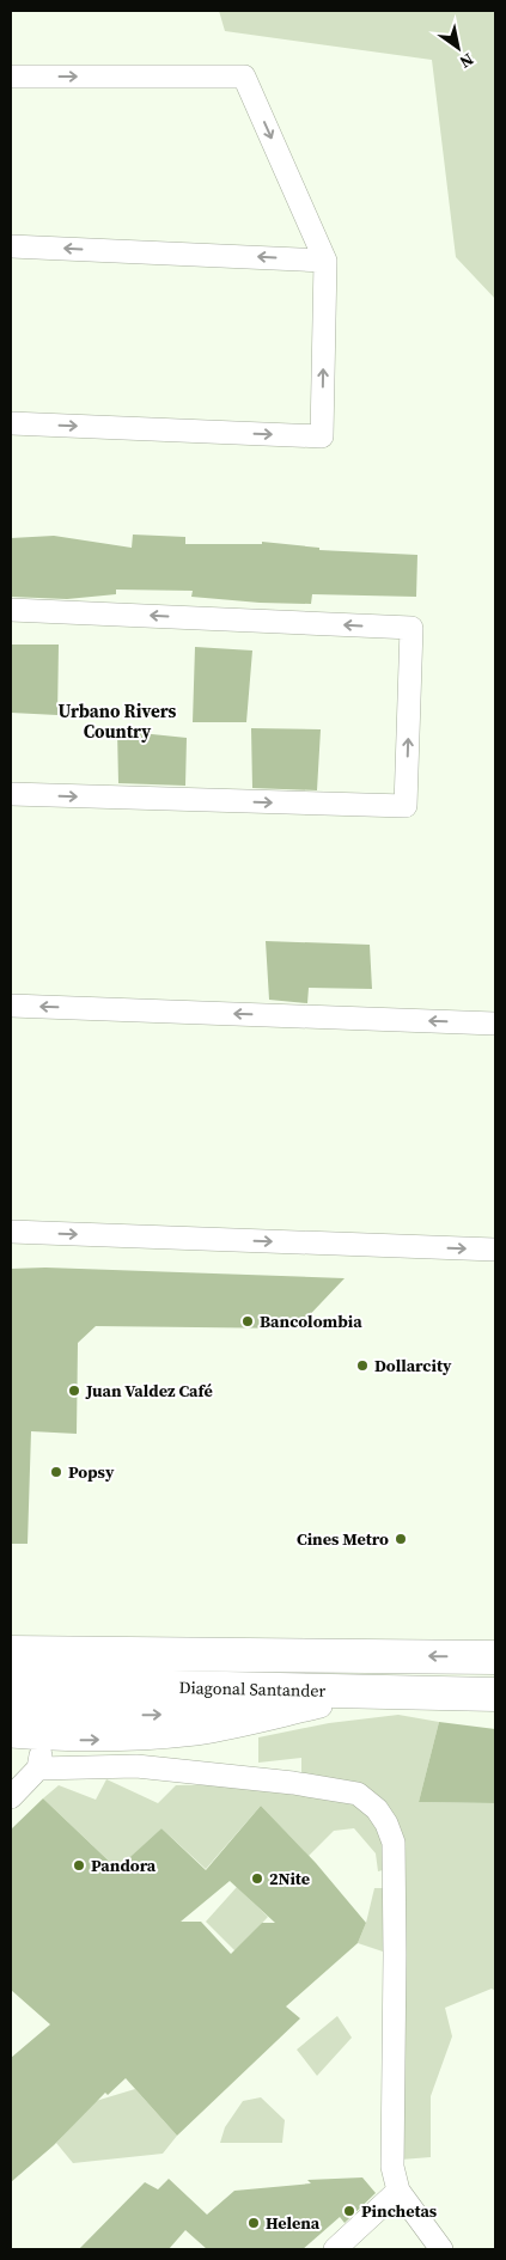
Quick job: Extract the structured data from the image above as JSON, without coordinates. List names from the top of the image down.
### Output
{
  "streets": {
    "main road": ["Diagonal Santander"]
  },
  "districts": ["Urbano Rivers Country"],
  "places": [
    "Bancolombia",
    "Dollarcity",
    "Juan Valdez Café",
    "Popsy",
    "Cines Metro",
    "Pandora",
    "2Nite",
    "Pinchetas",
    "Helena"
  ],
  "north": "bottom right"
}
